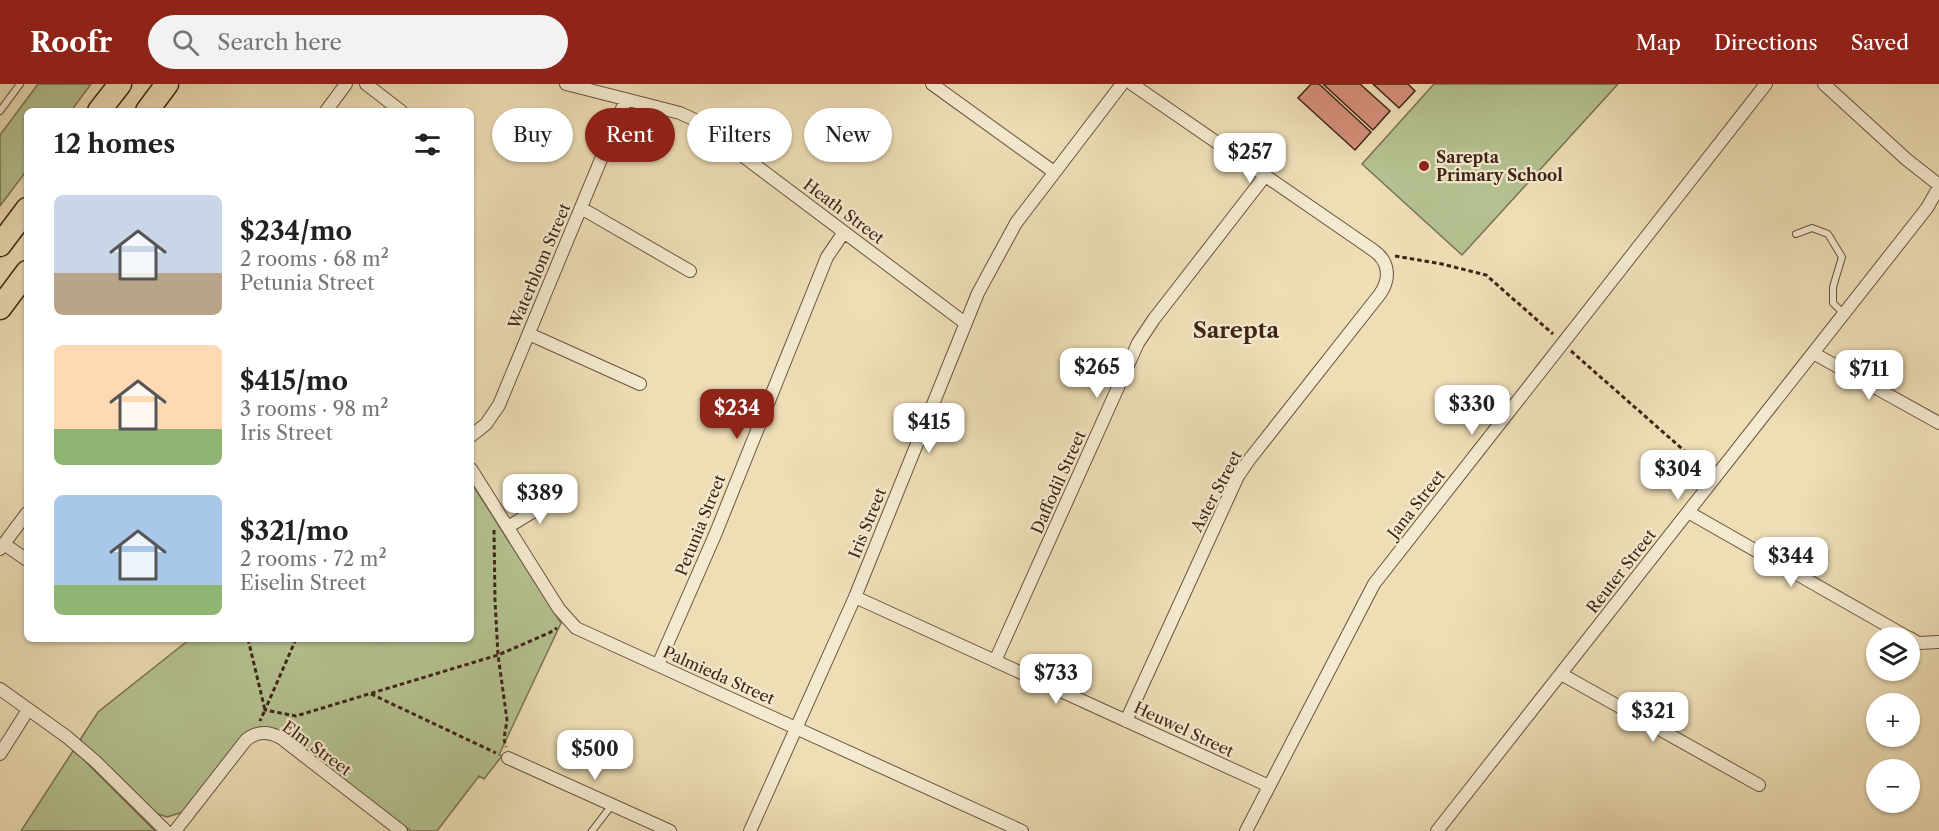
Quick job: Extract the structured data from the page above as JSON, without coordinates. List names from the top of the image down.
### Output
{
  "streets": {
    "street": [
      "Heath Street",
      "Waterblom Street",
      "Daffodil Street",
      "Aster Street",
      "Jana Street",
      "Iris Street",
      "Petunia Street",
      "Reuter Street",
      "Palmieda Street",
      "Heuwel Street",
      "Elm Street"
    ]
  },
  "crossings": [
    ["Heath Street", "Waterblom Street"],
    ["Heath Street", "Iris Street"],
    ["Heath Street", "Petunia Street"],
    ["Daffodil Street", "Aster Street"],
    ["Daffodil Street", "Heuwel Street"],
    ["Aster Street", "Heuwel Street"],
    ["Jana Street", "Heuwel Street"],
    ["Iris Street", "Palmieda Street"],
    ["Iris Street", "Heuwel Street"],
    ["Petunia Street", "Palmieda Street"]
  ],
  "districts": ["Sarepta"],
  "places": ["Sarepta Primary School"],
  "page": {
    "header": "Roofr",
    "search": "Search here",
    "nav": ["Map", "Directions", "Saved"],
    "chip": [
      "Buy",
      "Rent",
      "Filters",
      "New"
    ],
    "heading": "12 homes",
    "price": [
      "$257",
      "$265",
      "$711",
      "$330",
      "$234",
      "$415",
      "$304",
      "$389",
      "$344",
      "$733",
      "$321",
      "$500"
    ],
    "list": [
      {
        "name": "$234/mo",
        "note": "2 rooms · 68 m² · Petunia Street"
      },
      {
        "name": "$415/mo",
        "note": "3 rooms · 98 m² · Iris Street"
      },
      {
        "name": "$321/mo",
        "note": "2 rooms · 72 m² · Eiselin Street"
      }
    ],
    "map_buttons": ["+", "−"]
  }
}
